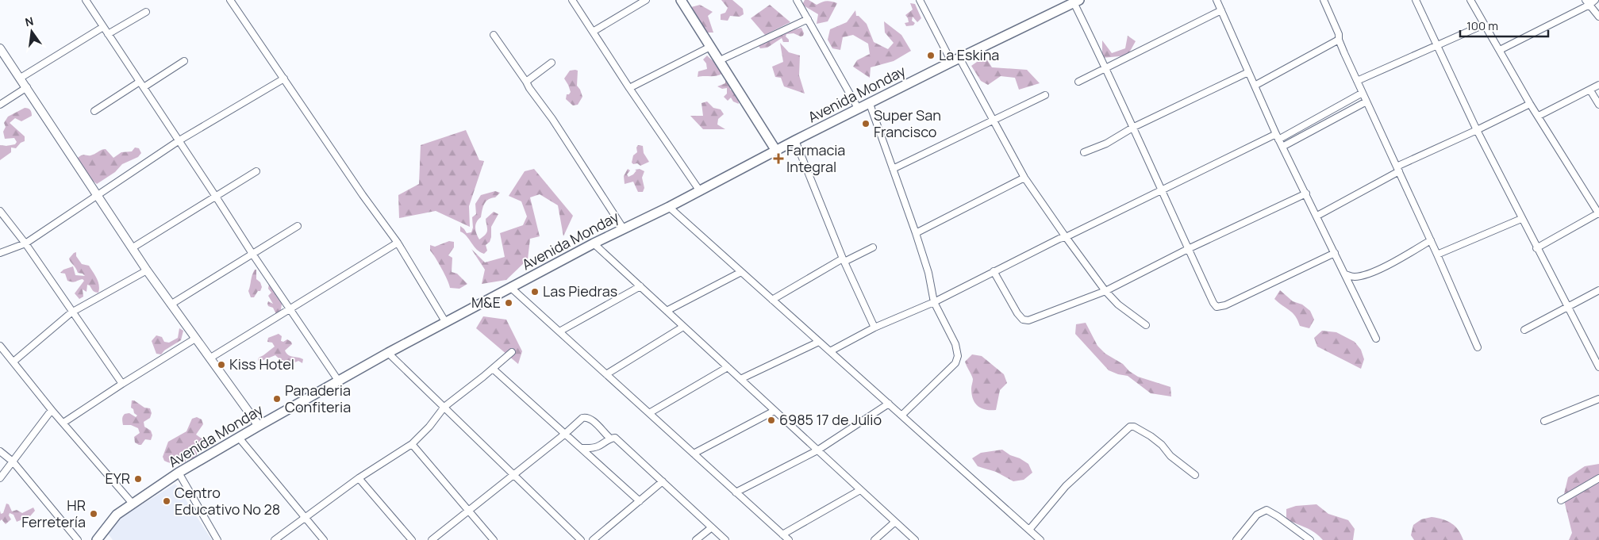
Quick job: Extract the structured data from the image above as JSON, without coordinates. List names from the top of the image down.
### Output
{
  "streets": {
    "main road": ["Avenida Monday"]
  },
  "places": {
    "other": [
      "La Eskina",
      "Super San Francisco",
      "Las Piedras",
      "M&E",
      "Kiss Hotel",
      "Panaderia Confiteria",
      "6985 17 de Julio",
      "EYR",
      "Centro Educativo No 28",
      "HR Ferretería"
    ],
    "health": ["Farmacia Integral"]
  },
  "scale_bar": "100 m",
  "north": "top"
}
